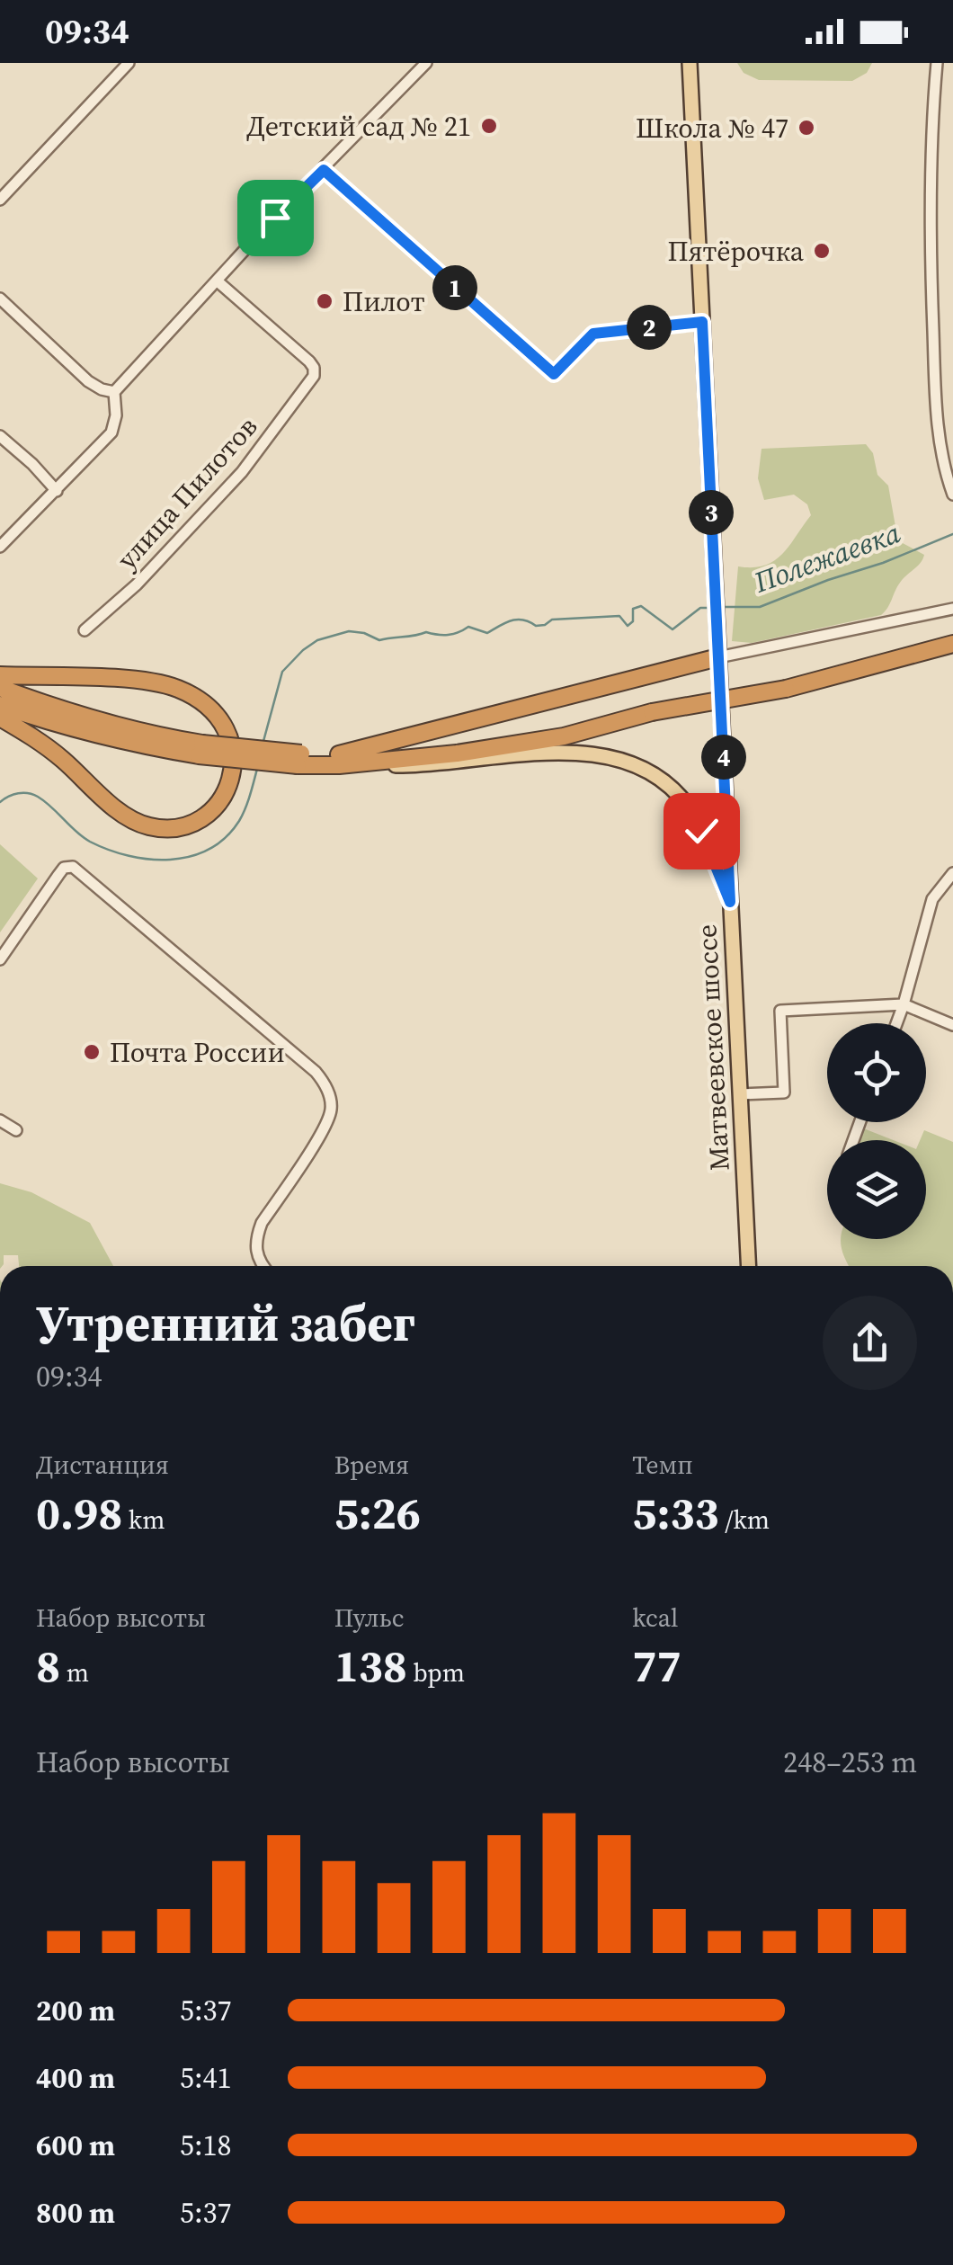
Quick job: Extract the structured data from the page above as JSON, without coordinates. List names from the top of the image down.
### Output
{
  "streets": {
    "main road": ["Матвеевское шоссе"],
    "street": ["улица Пилотов"]
  },
  "water": ["Полежаевка"],
  "places": [
    "Детский сад № 21",
    "Школа № 47",
    "Пятёрочка",
    "Пилот",
    "Почта России"
  ],
  "page": {
    "status": "09:34",
    "pins": [
      "1",
      "2",
      "3",
      "4"
    ],
    "heading": ["Утренний забег", "09:34"],
    "stats": [
      ["Дистанция", "0.98 km"],
      ["Время", "5:26"],
      ["Темп", "5:33 /km"],
      ["Набор высоты", "8 m"],
      ["Пульс", "138 bpm"],
      ["kcal", "77"]
    ],
    "chart": ["Набор высоты", "248–253 m"],
    "list": [
      {
        "name": "200 m",
        "note": "5:37"
      },
      {
        "name": "400 m",
        "note": "5:41"
      },
      {
        "name": "600 m",
        "note": "5:18"
      },
      {
        "name": "800 m",
        "note": "5:37"
      }
    ]
  }
}
